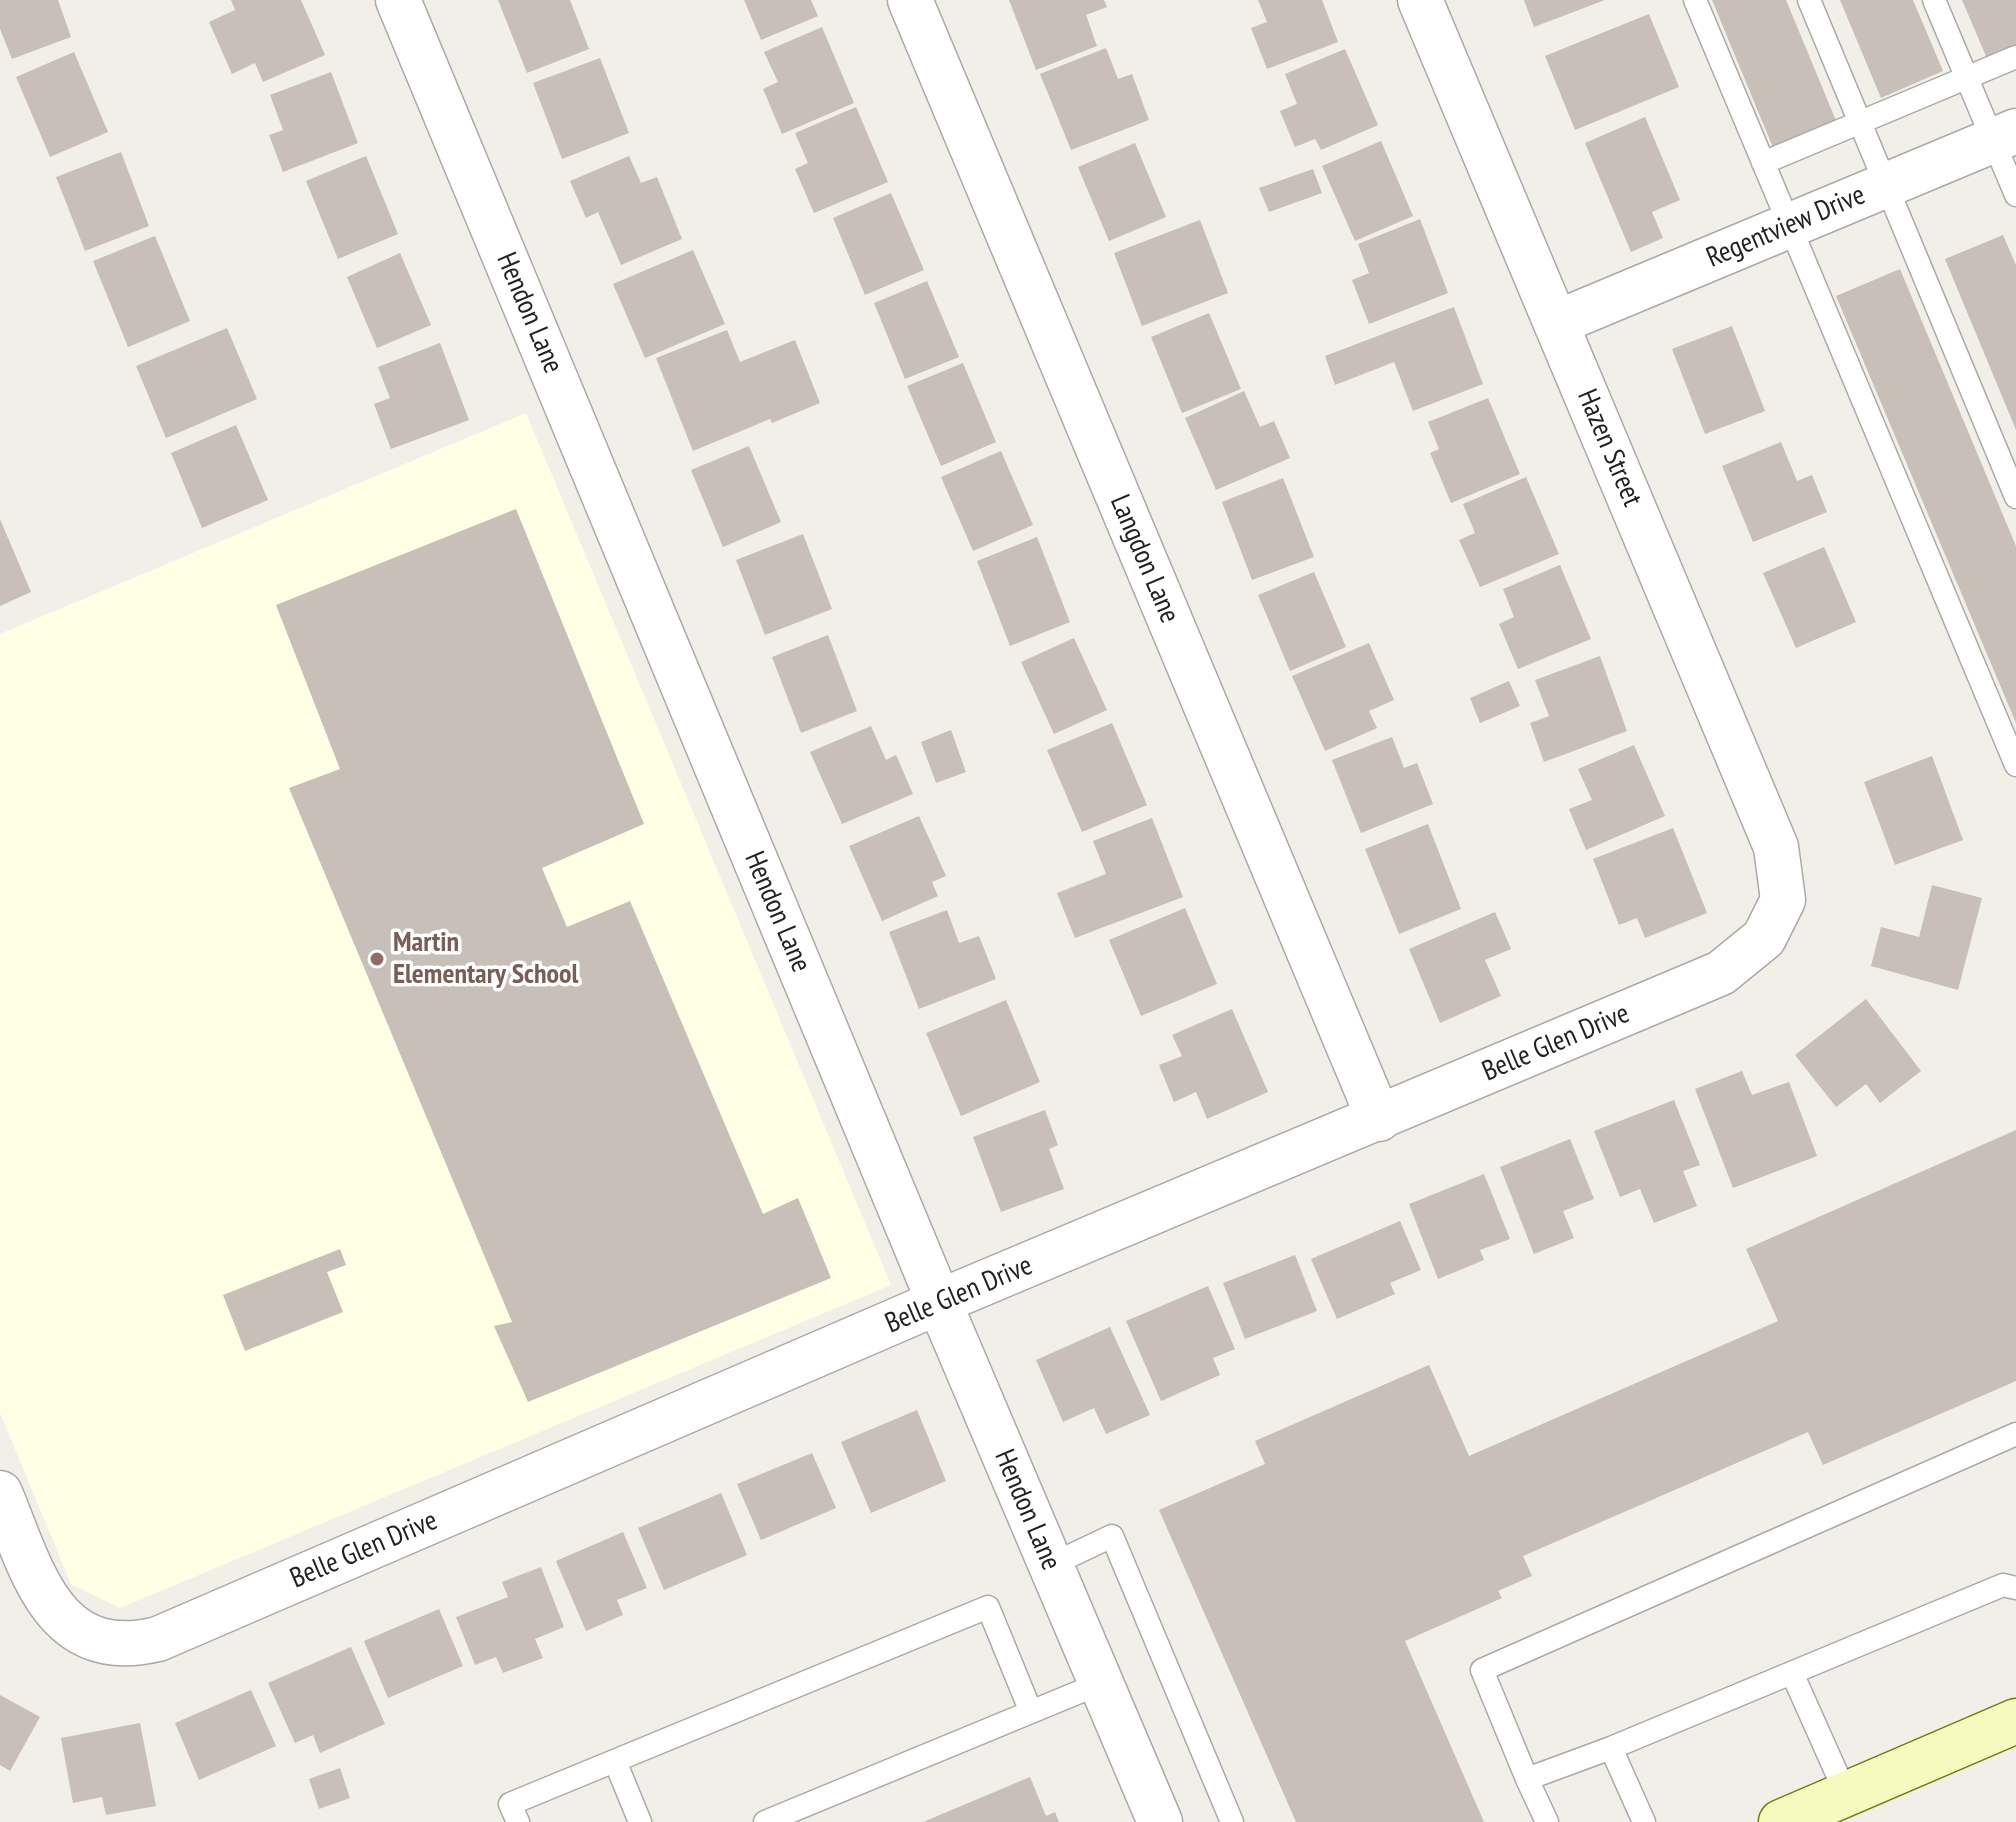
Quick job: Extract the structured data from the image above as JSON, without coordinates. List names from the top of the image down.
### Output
{
  "streets": {
    "street": [
      "Regentview Drive",
      "Hendon Lane",
      "Hazen Street",
      "Langdon Lane",
      "Belle Glen Drive"
    ]
  },
  "crossings": [
    ["Regentview Drive", "Hazen Street"],
    ["Hendon Lane", "Belle Glen Drive"],
    ["Hazen Street", "Belle Glen Drive"],
    ["Langdon Lane", "Belle Glen Drive"]
  ],
  "places": ["Martin Elementary School"]
}
